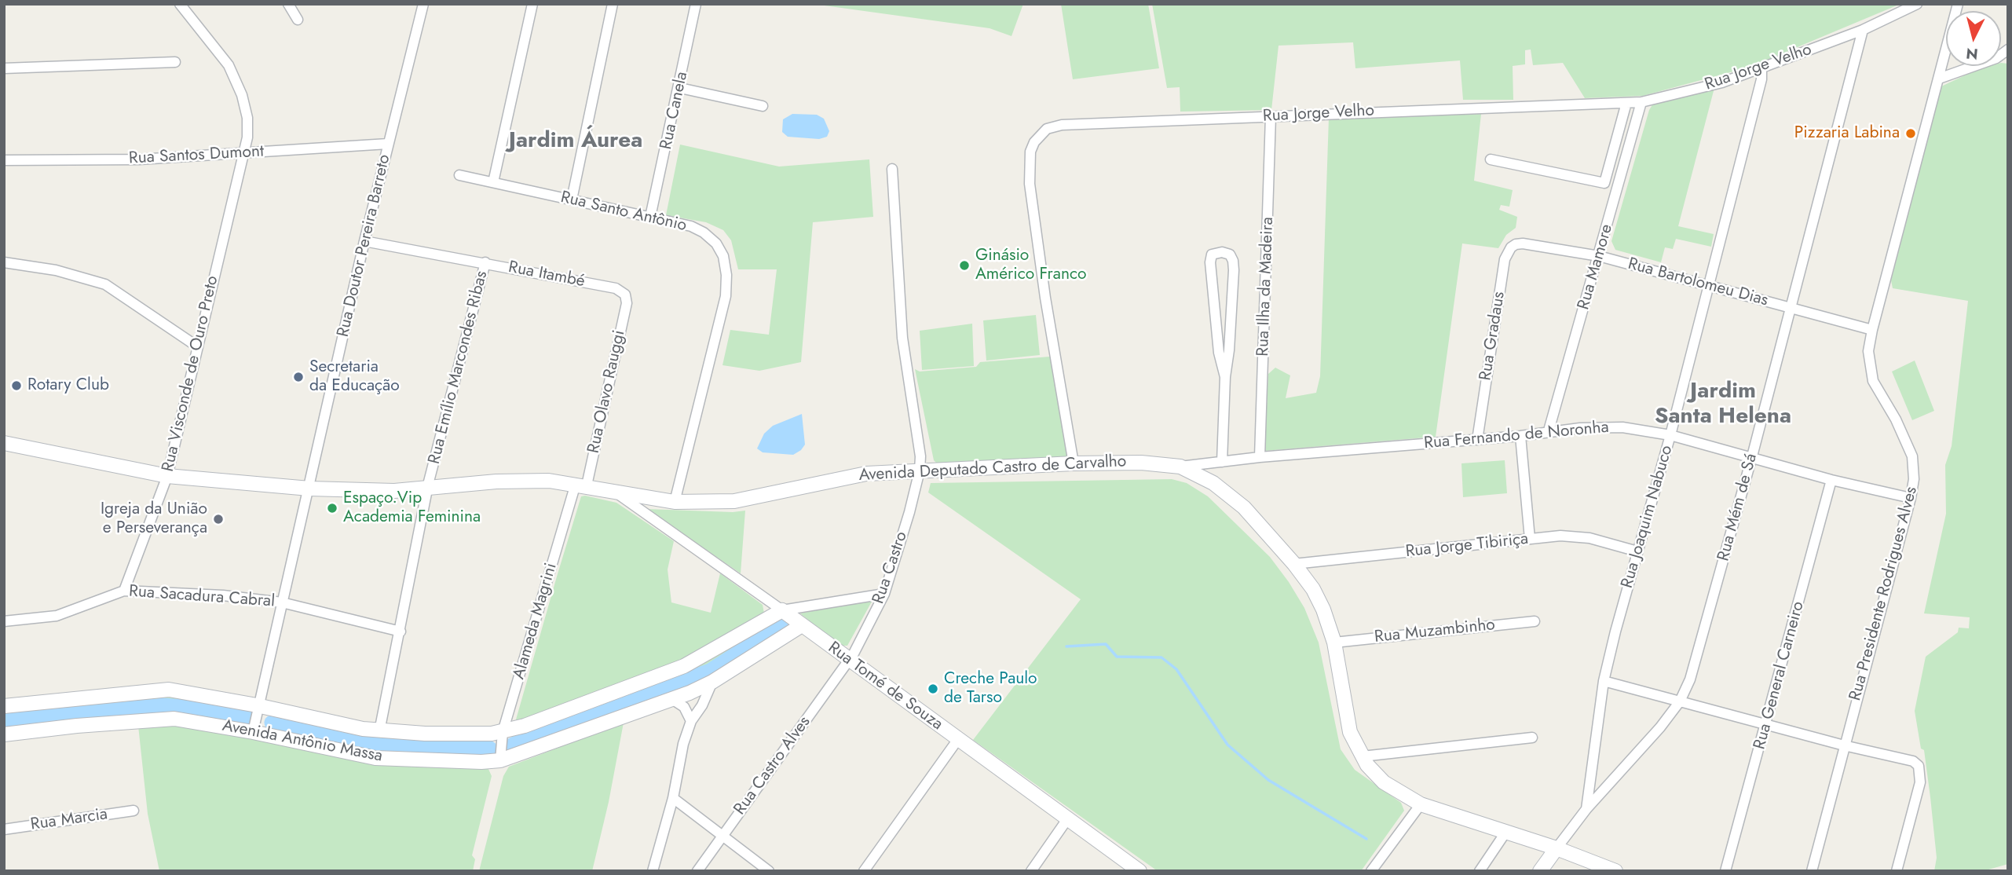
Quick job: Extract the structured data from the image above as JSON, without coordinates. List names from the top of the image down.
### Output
{
  "streets": {
    "street": [
      "Rua Jorge Velho",
      "Rua Canela",
      "Rua Santos Dumont",
      "Rua Santo Antônio",
      "Rua Doutor Pereira Barreto",
      "Rua Mamore",
      "Rua Itambé",
      "Rua Bartolomeu Dias",
      "Rua Ilha da Madeira",
      "Rua Gradaus",
      "Rua Emílio Marcondes Ribas",
      "Rua Visconde de Ouro Preto",
      "Rua Olavo Rauggi",
      "Rua Fernando de Noronha",
      "Avenida Deputado Castro de Carvalho",
      "Rua Mém de Sá",
      "Rua Joaquim Nabuco",
      "Rua Jorge Tibiriça",
      "Rua Castro",
      "Rua Presidente Rodrigues Alves",
      "Rua Sacadura Cabral",
      "Alameda Magrini",
      "Rua Muzambinho",
      "Rua General Carneiro",
      "Rua Tomé de Souza",
      "Avenida Antônio Massa",
      "Rua Castro Alves",
      "Rua Marcia"
    ]
  },
  "crossings": [
    ["Rua Jorge Velho", "Rua Mamore"],
    ["Rua Jorge Velho", "Rua Ilha da Madeira"],
    ["Rua Jorge Velho", "Avenida Deputado Castro de Carvalho"],
    ["Rua Jorge Velho", "Rua Mém de Sá"],
    ["Rua Jorge Velho", "Rua Joaquim Nabuco"],
    ["Rua Canela", "Rua Santo Antônio"],
    ["Rua Santos Dumont", "Rua Doutor Pereira Barreto"],
    ["Rua Santos Dumont", "Rua Visconde de Ouro Preto"],
    ["Rua Santo Antônio", "Avenida Deputado Castro de Carvalho"],
    ["Rua Doutor Pereira Barreto", "Rua Itambé"],
    ["Rua Doutor Pereira Barreto", "Avenida Deputado Castro de Carvalho"],
    ["Rua Doutor Pereira Barreto", "Rua Sacadura Cabral"],
    ["Rua Doutor Pereira Barreto", "Avenida Antônio Massa"],
    ["Rua Mamore", "Rua Bartolomeu Dias"],
    ["Rua Mamore", "Rua Fernando de Noronha"],
    ["Rua Itambé", "Rua Emílio Marcondes Ribas"],
    ["Rua Itambé", "Rua Olavo Rauggi"],
    ["Rua Bartolomeu Dias", "Rua Gradaus"],
    ["Rua Bartolomeu Dias", "Rua Mém de Sá"],
    ["Rua Bartolomeu Dias", "Rua Joaquim Nabuco"],
    ["Rua Bartolomeu Dias", "Rua Presidente Rodrigues Alves"],
    ["Rua Ilha da Madeira", "Rua Fernando de Noronha"],
    ["Rua Gradaus", "Rua Fernando de Noronha"],
    ["Rua Emílio Marcondes Ribas", "Avenida Deputado Castro de Carvalho"],
    ["Rua Emílio Marcondes Ribas", "Rua Sacadura Cabral"],
    ["Rua Emílio Marcondes Ribas", "Avenida Antônio Massa"],
    ["Rua Visconde de Ouro Preto", "Avenida Deputado Castro de Carvalho"],
    ["Rua Visconde de Ouro Preto", "Rua Sacadura Cabral"],
    ["Rua Olavo Rauggi", "Avenida Deputado Castro de Carvalho"],
    ["Rua Olavo Rauggi", "Alameda Magrini"],
    ["Rua Fernando de Noronha", "Avenida Deputado Castro de Carvalho"],
    ["Rua Fernando de Noronha", "Rua Mém de Sá"],
    ["Rua Fernando de Noronha", "Rua Joaquim Nabuco"],
    ["Rua Fernando de Noronha", "Rua Presidente Rodrigues Alves"],
    ["Rua Fernando de Noronha", "Rua General Carneiro"],
    ["Avenida Deputado Castro de Carvalho", "Rua Mém de Sá"],
    ["Avenida Deputado Castro de Carvalho", "Rua Jorge Tibiriça"],
    ["Avenida Deputado Castro de Carvalho", "Rua Castro"],
    ["Avenida Deputado Castro de Carvalho", "Alameda Magrini"],
    ["Avenida Deputado Castro de Carvalho", "Rua Muzambinho"],
    ["Avenida Deputado Castro de Carvalho", "Rua Tomé de Souza"],
    ["Rua Mém de Sá", "Rua Joaquim Nabuco"],
    ["Rua Joaquim Nabuco", "Rua Jorge Tibiriça"],
    ["Rua Castro", "Rua Tomé de Souza"],
    ["Rua Castro", "Rua Castro Alves"],
    ["Alameda Magrini", "Avenida Antônio Massa"],
    ["Rua Tomé de Souza", "Avenida Antônio Massa"],
    ["Rua Tomé de Souza", "Rua Castro Alves"]
  ],
  "districts": ["Jardim Áurea", "Jardim Santa Helena"],
  "places": [
    "Pizzaria Labina",
    "Ginásio Américo Franco",
    "Secretaria da Educação",
    "Rotary Club",
    "Espaço.Vip Academia Feminina",
    "Igreja da União e Perseverança",
    "Creche Paulo de Tarso"
  ],
  "north": "bottom"
}
